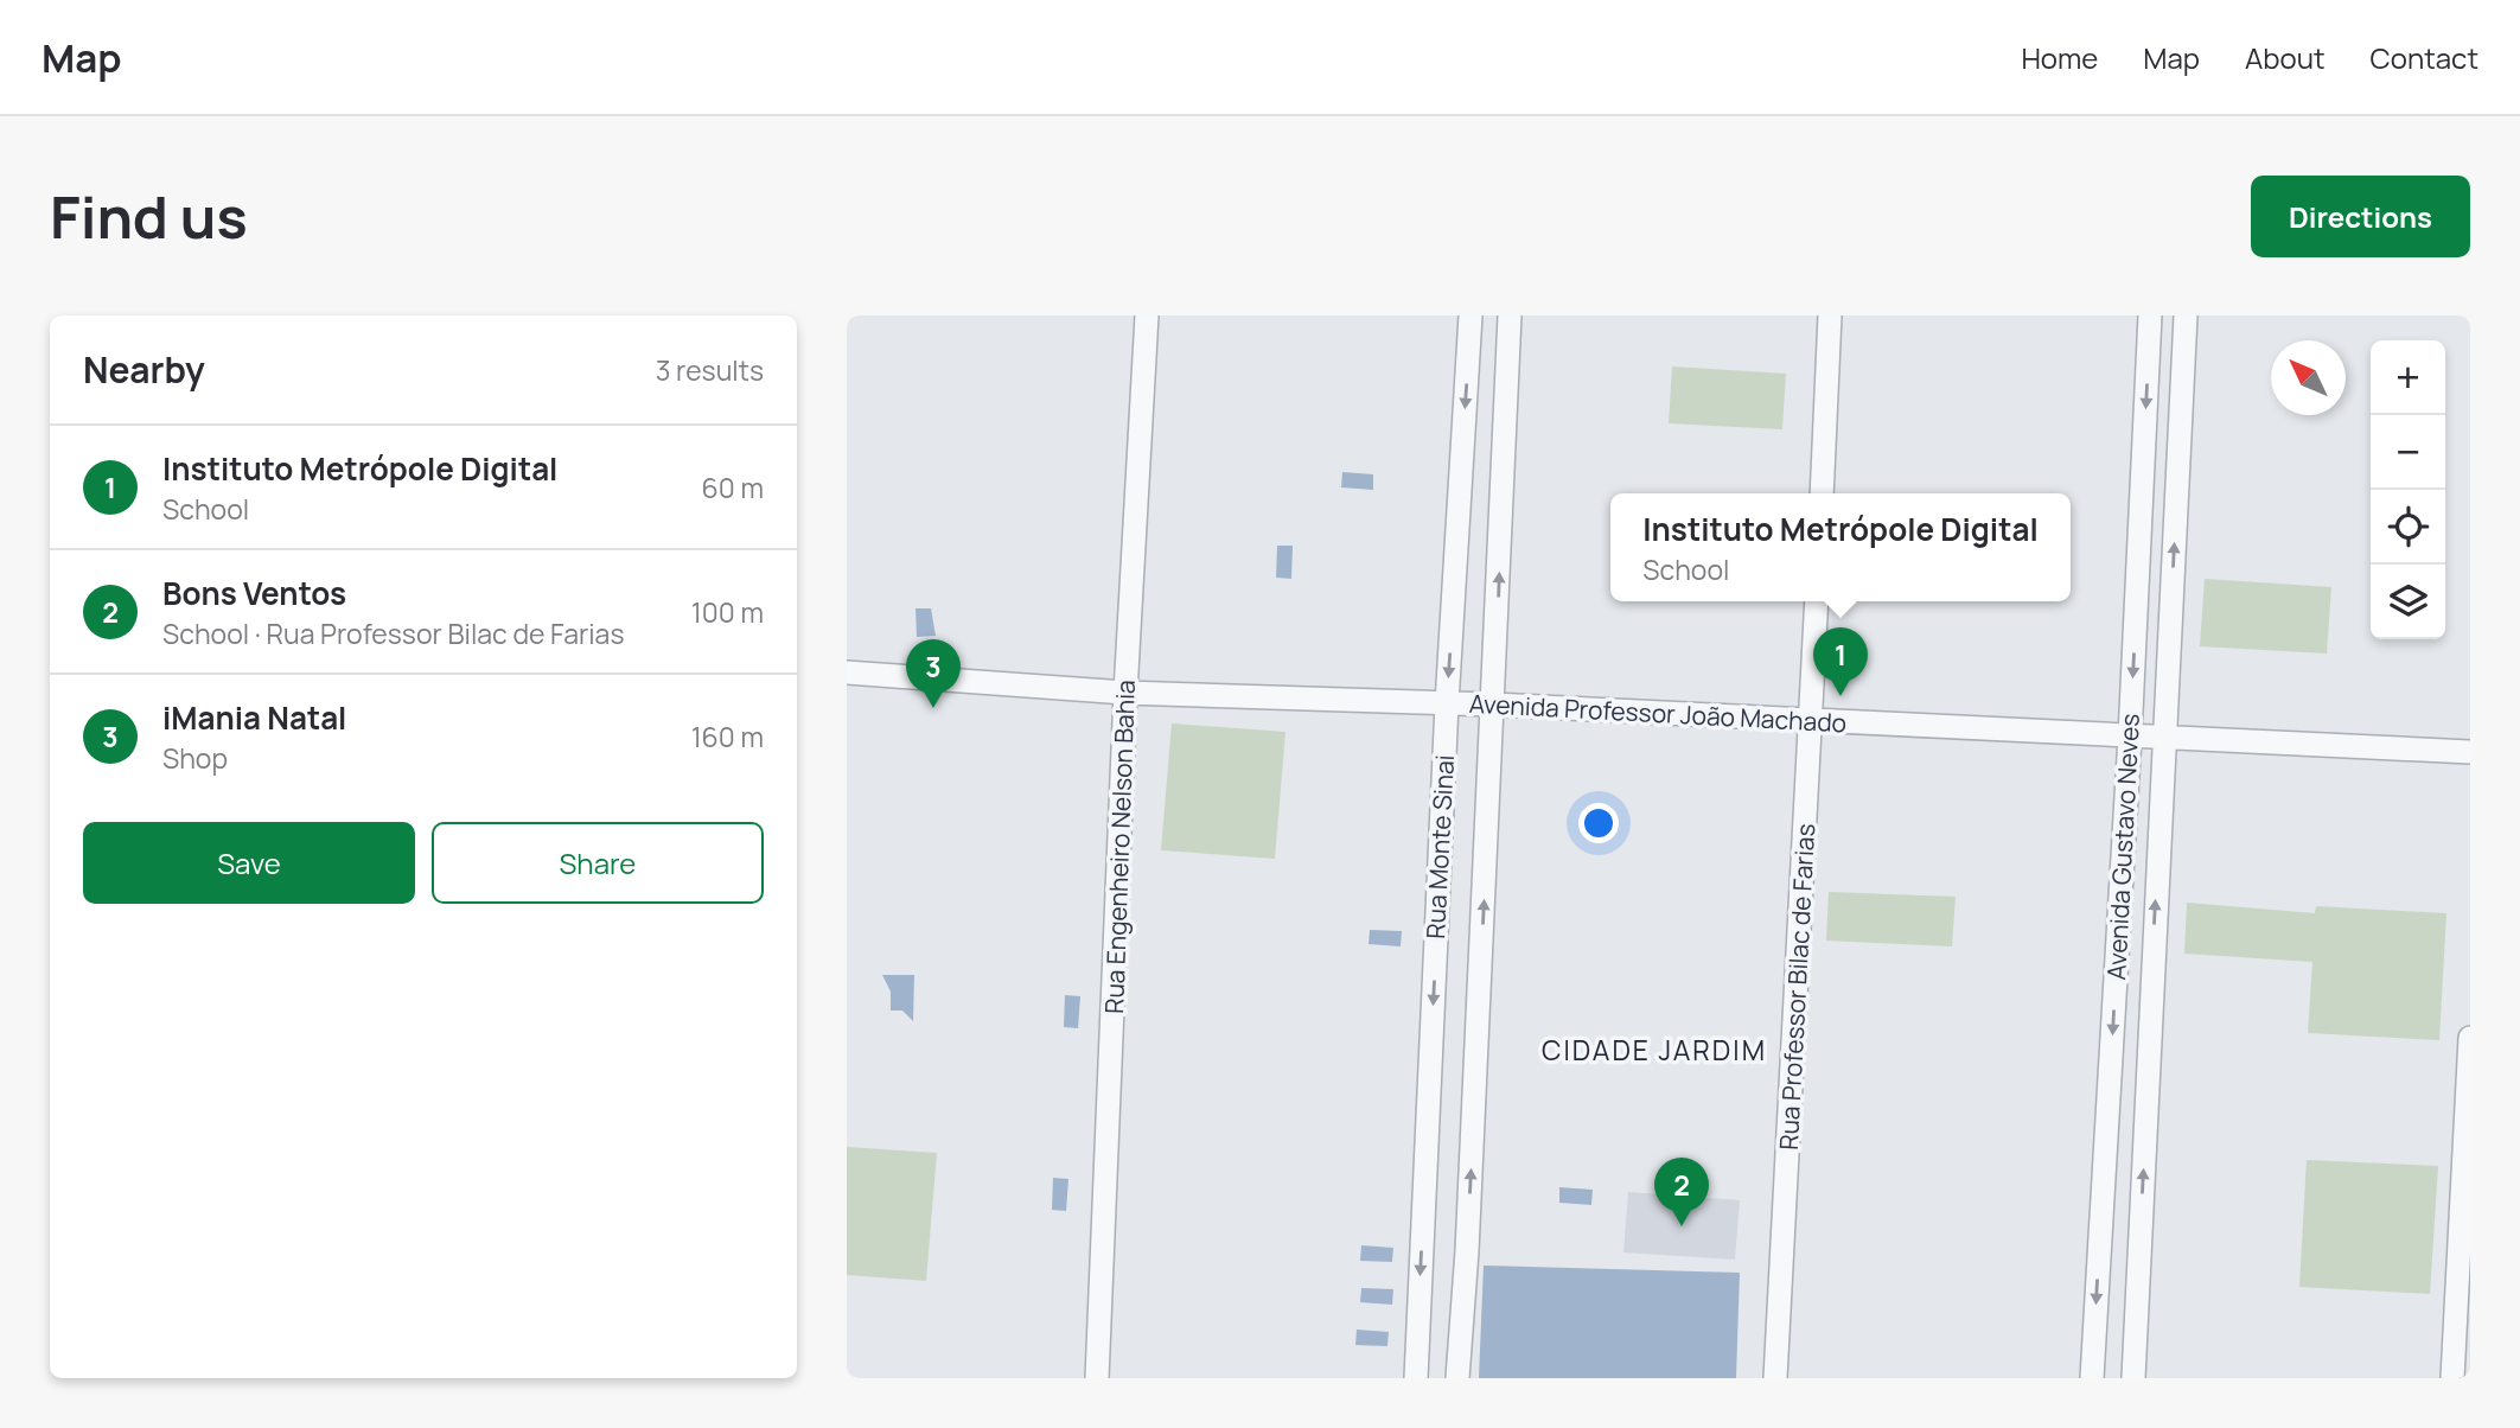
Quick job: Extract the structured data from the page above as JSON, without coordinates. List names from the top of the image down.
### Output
{
  "streets": {
    "street": [
      "Avenida Professor João Machado",
      "Rua Engenheiro Nelson Bahia",
      "Rua Monte Sinai",
      "Avenida Gustavo Neves",
      "Rua Professor Bilac de Farias"
    ]
  },
  "crossings": [
    ["Avenida Professor João Machado", "Rua Engenheiro Nelson Bahia"],
    ["Avenida Professor João Machado", "Rua Monte Sinai"],
    ["Avenida Professor João Machado", "Avenida Gustavo Neves"],
    ["Avenida Professor João Machado", "Rua Professor Bilac de Farias"]
  ],
  "districts": ["CIDADE JARDIM"],
  "north": "top left",
  "page": {
    "header": "Map",
    "nav": [
      "Home",
      "Map",
      "About",
      "Contact"
    ],
    "buttons": [
      "Directions",
      ["Save", "Share"]
    ],
    "title": "Find us",
    "heading": ["Nearby", "3 results"],
    "map_buttons": ["+", "−"],
    "list": [
      {
        "mark": "1",
        "name": "Instituto Metrópole Digital",
        "note": "School",
        "value": "60 m"
      },
      {
        "mark": "2",
        "name": "Bons Ventos",
        "note": "School · Rua Professor Bilac de Farias",
        "value": "100 m"
      },
      {
        "mark": "3",
        "name": "iMania Natal",
        "note": "Shop",
        "value": "160 m"
      }
    ],
    "popup": ["Instituto Metrópole Digital", "School"],
    "pins": ["1", "3", "2"]
  }
}
